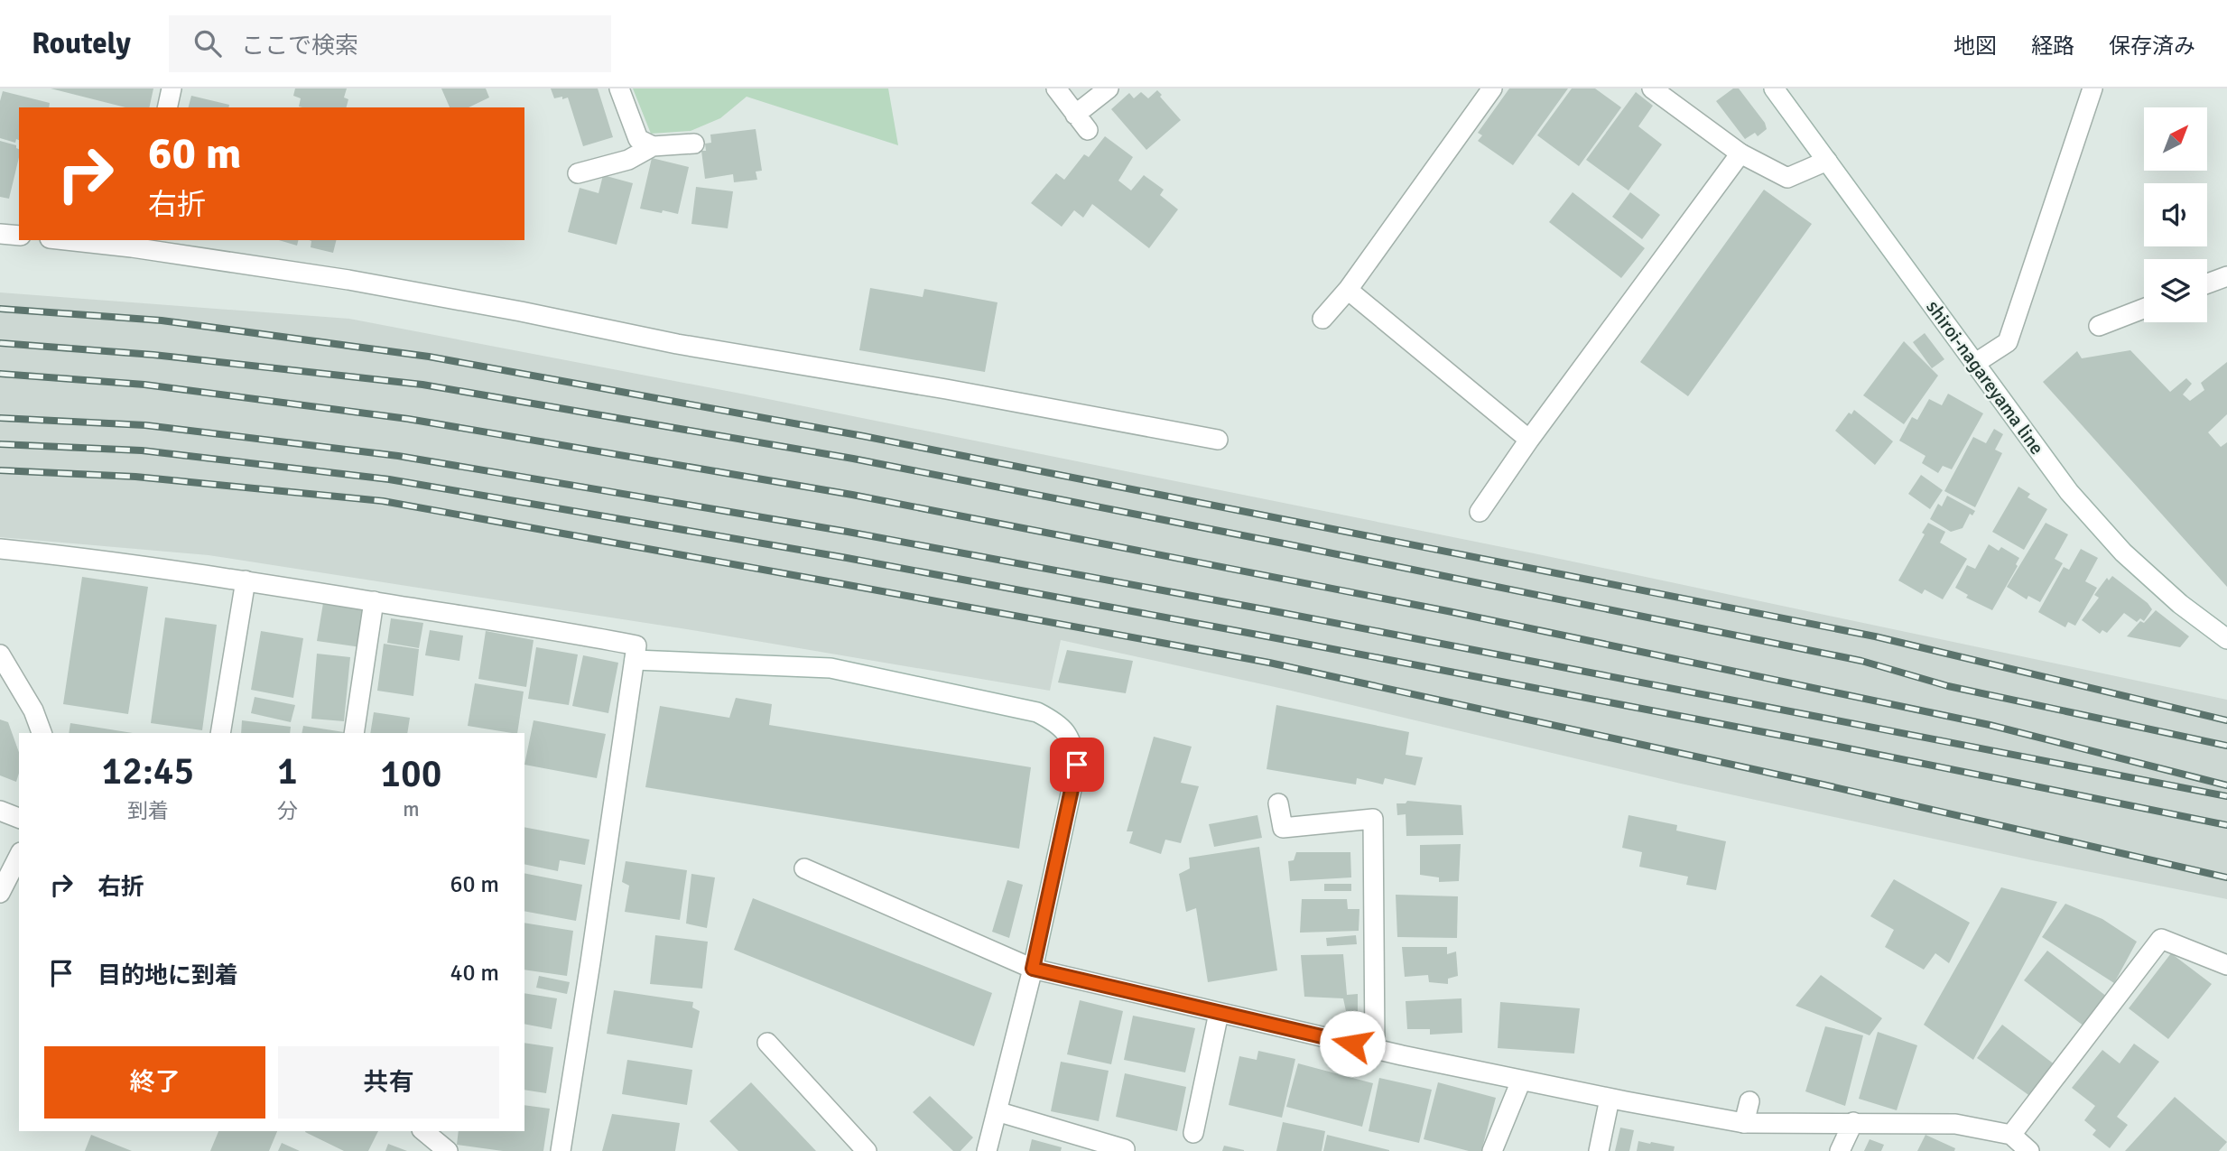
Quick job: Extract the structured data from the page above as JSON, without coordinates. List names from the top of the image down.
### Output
{
  "streets": {
    "street": ["shiroi-nagareyama line"]
  },
  "north": "top right",
  "page": {
    "header": "Routely",
    "search": "ここで検索",
    "nav": ["地図", "経路", "保存済み"],
    "turn": ["60 m", "右折"],
    "eta": [
      "12:45",
      "到着",
      "1",
      "分",
      "100",
      "m"
    ],
    "list": [
      {
        "name": "右折",
        "value": "60 m"
      },
      {
        "name": "目的地に到着",
        "value": "40 m"
      }
    ],
    "buttons": ["終了", "共有"]
  }
}
